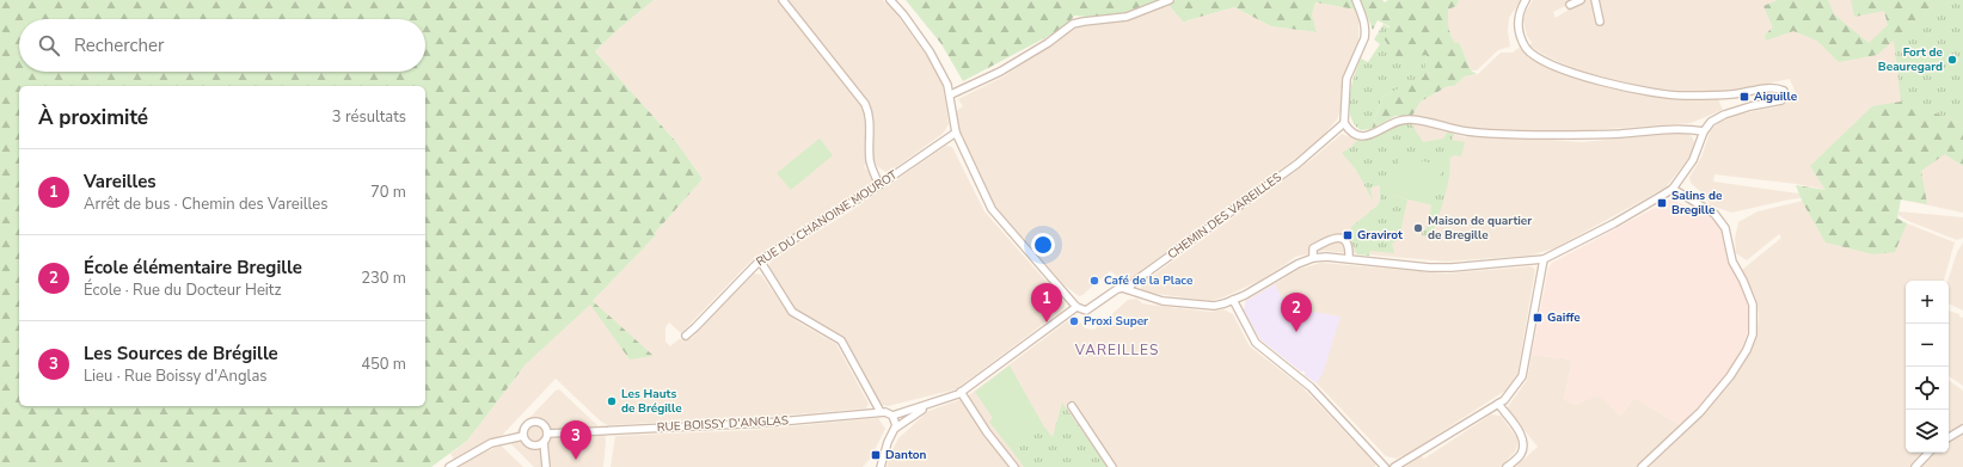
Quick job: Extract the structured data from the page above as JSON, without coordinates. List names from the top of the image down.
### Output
{
  "streets": {
    "street": ["CHEMIN DES VAREILLES", "RUE DU CHANOINE MOUROT", "RUE BOISSY D'ANGLAS"]
  },
  "crossings": [
    ["CHEMIN DES VAREILLES", "RUE BOISSY D'ANGLAS"]
  ],
  "districts": ["VAREILLES"],
  "places": {
    "other": [
      "Fort de Beauregard",
      "Maison de quartier de Bregille",
      "Café de la Place",
      "Proxi Super",
      "Les Hauts de Brégille"
    ],
    "transit": [
      "Aiguille",
      "Salins de Bregille",
      "Gravirot",
      "Gaiffe",
      "Danton"
    ]
  },
  "page": {
    "search": "Rechercher",
    "heading": ["À proximité", "3 résultats"],
    "list": [
      {
        "mark": "1",
        "name": "Vareilles",
        "note": "Arrêt de bus · Chemin des Vareilles",
        "value": "70 m"
      },
      {
        "mark": "2",
        "name": "École élémentaire Bregille",
        "note": "École · Rue du Docteur Heitz",
        "value": "230 m"
      },
      {
        "mark": "3",
        "name": "Les Sources de Brégille",
        "note": "Lieu · Rue Boissy d'Anglas",
        "value": "450 m"
      }
    ],
    "map_buttons": ["+", "−"],
    "pins": ["1", "2", "3"]
  }
}
